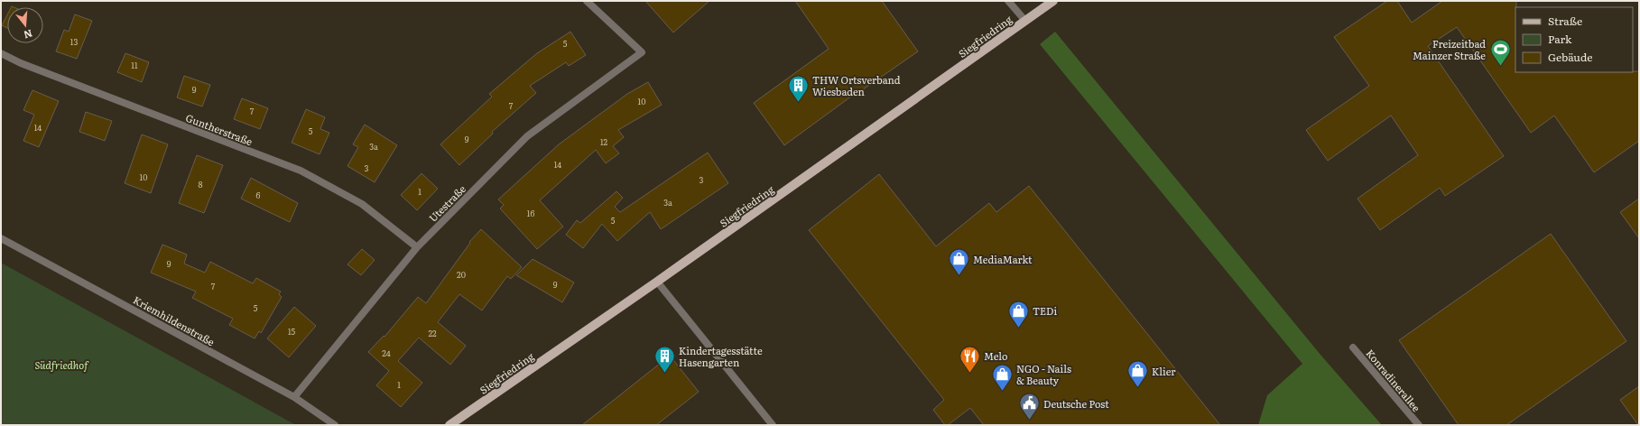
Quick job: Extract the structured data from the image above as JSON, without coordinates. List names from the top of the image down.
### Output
{
  "streets": {
    "main road": ["Siegfriedring"],
    "street": [
      "Guntherstraße",
      "Utestraße",
      "Kriemhildenstraße",
      "Konradinerallee"
    ]
  },
  "crossings": [
    ["Guntherstraße", "Utestraße"],
    ["Utestraße", "Kriemhildenstraße"]
  ],
  "parks": ["Südfriedhof"],
  "places": {
    "sports": ["Freizeitbad Mainzer Straße"],
    "building": ["THW Ortsverband Wiesbaden", "Kindertagesstätte Hasengarten"],
    "shop": [
      "MediaMarkt",
      "TEDi",
      "Klier",
      "NGO - Nails & Beauty"
    ],
    "restaurant": ["Melo"],
    "public building": ["Deutsche Post"]
  },
  "house_numbers": [
    "13",
    "5",
    "11",
    "9",
    "10",
    "7",
    "7",
    "14",
    "5",
    "9",
    "12",
    "3a",
    "14",
    "3",
    "10",
    "3",
    "8",
    "1",
    "6",
    "3a",
    "16",
    "5",
    "9",
    "20",
    "9",
    "7",
    "5",
    "15",
    "22",
    "24",
    "1"
  ],
  "legend": ["Straße", "Park", "Gebäude"],
  "north": "bottom"
}
